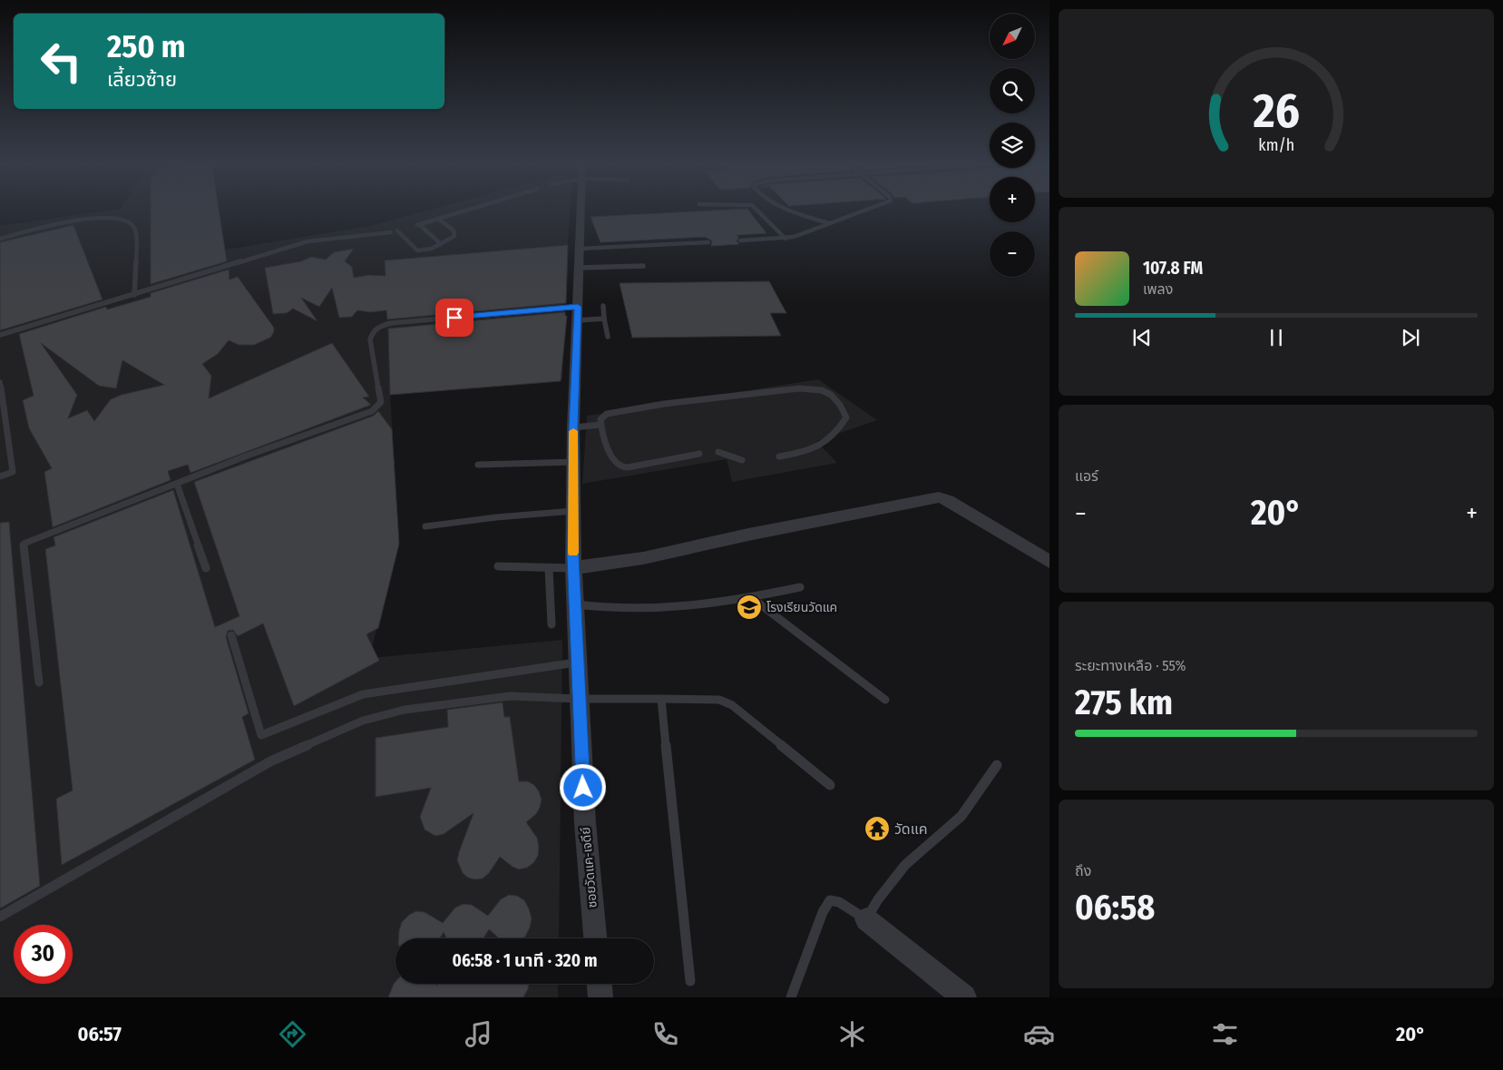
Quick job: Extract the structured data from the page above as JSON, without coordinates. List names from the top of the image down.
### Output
{
  "streets": {
    "street": ["ซอยวัดแค-เจดีย์"]
  },
  "places": {
    "school or university": ["โรงเรียนวัดแค"],
    "temple": ["วัดแค"]
  },
  "north": "bottom left",
  "page": {
    "map_buttons": ["+", "−"],
    "turn": ["250 m", "เลี้ยวซ้าย"],
    "song": ["107.8 FM", "เพลง"],
    "tile": [
      "แอร์",
      ["ระยะทางเหลือ · 55%", "275 km"],
      ["ถึง", "06:58"]
    ],
    "heat": ["−", "20°", "+"],
    "limit": "30",
    "trip": "06:58 · 1 นาที · 320 m",
    "tabs": ["06:57", "20°"],
    "gauge": ["26", "km/h"]
  }
}
